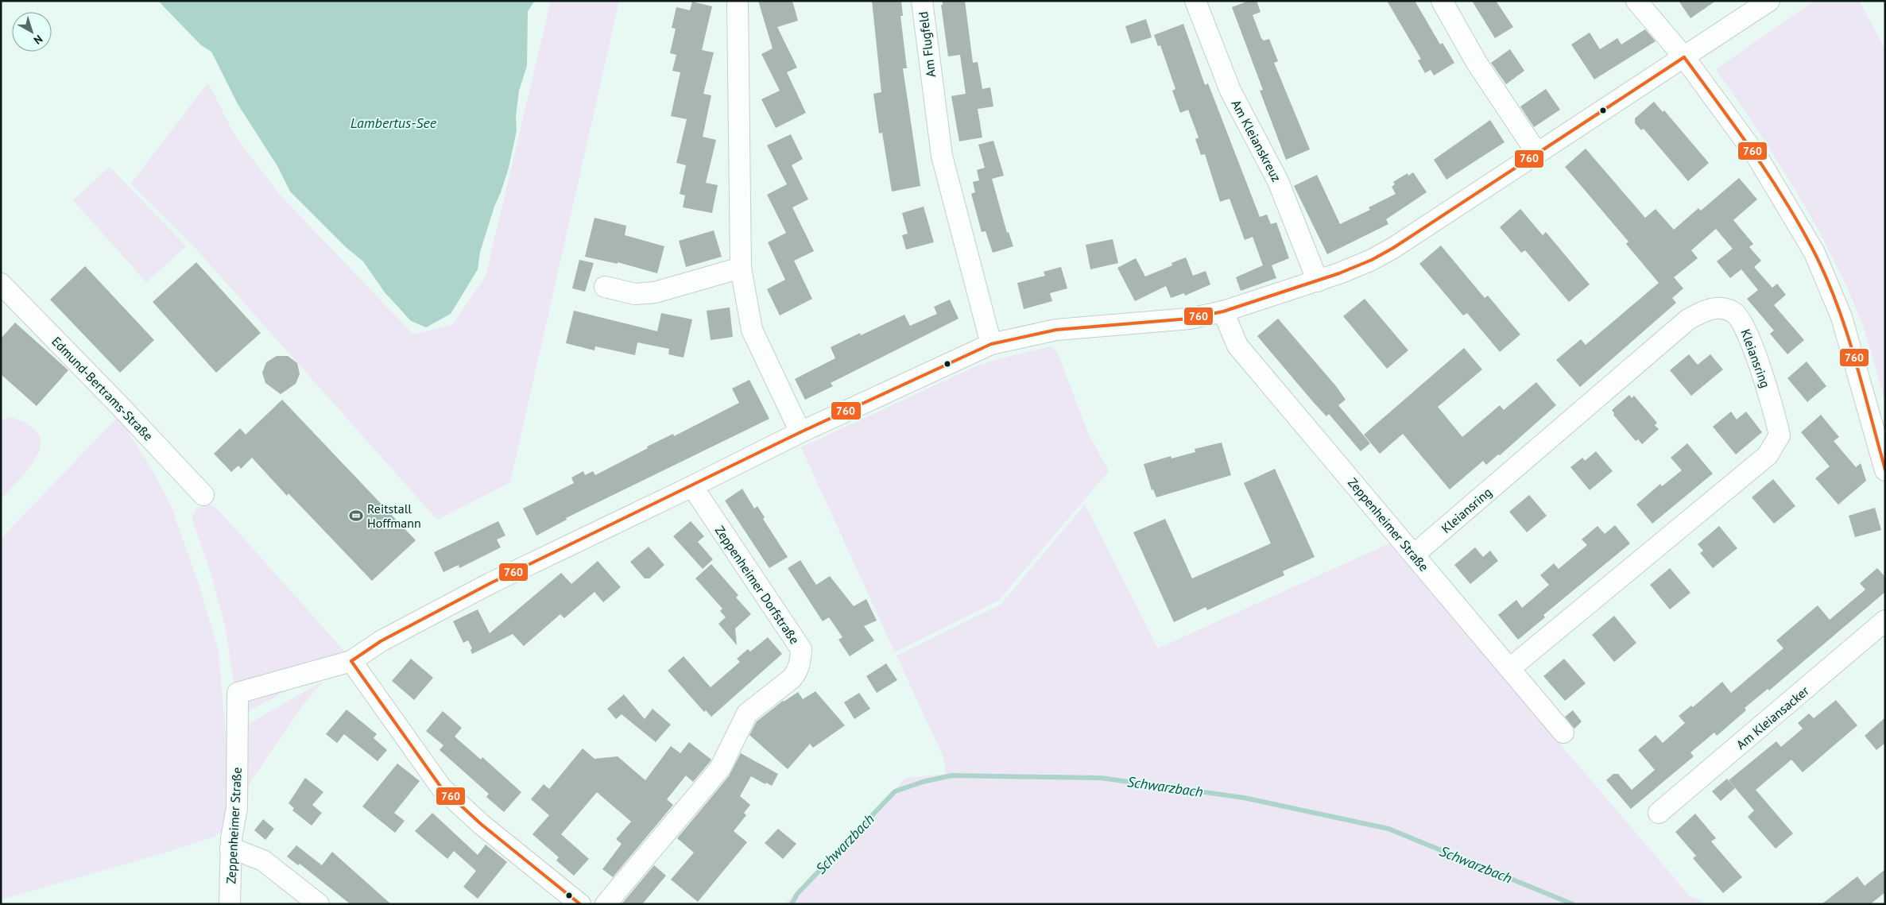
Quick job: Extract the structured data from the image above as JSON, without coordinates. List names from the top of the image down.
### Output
{
  "streets": {
    "street": [
      "Am Flugfeld",
      "Am Kleianskreuz",
      "Kleiansring",
      "Edmund-Bertrams-Straße",
      "Zeppenheimer Straße",
      "Zeppenheimer Dorfstraße",
      "Am Kleiansacker"
    ]
  },
  "crossings": [
    ["Am Flugfeld", "Zeppenheimer Straße"],
    ["Am Kleianskreuz", "Zeppenheimer Straße"],
    ["Kleiansring", "Zeppenheimer Straße"],
    ["Zeppenheimer Straße", "Zeppenheimer Dorfstraße"]
  ],
  "water": ["Lambertus-See", "Schwarzbach"],
  "places": {
    "sports": ["Reitstall Hoffmann"]
  },
  "lines": ["transit line 760"],
  "north": "bottom right"
}
